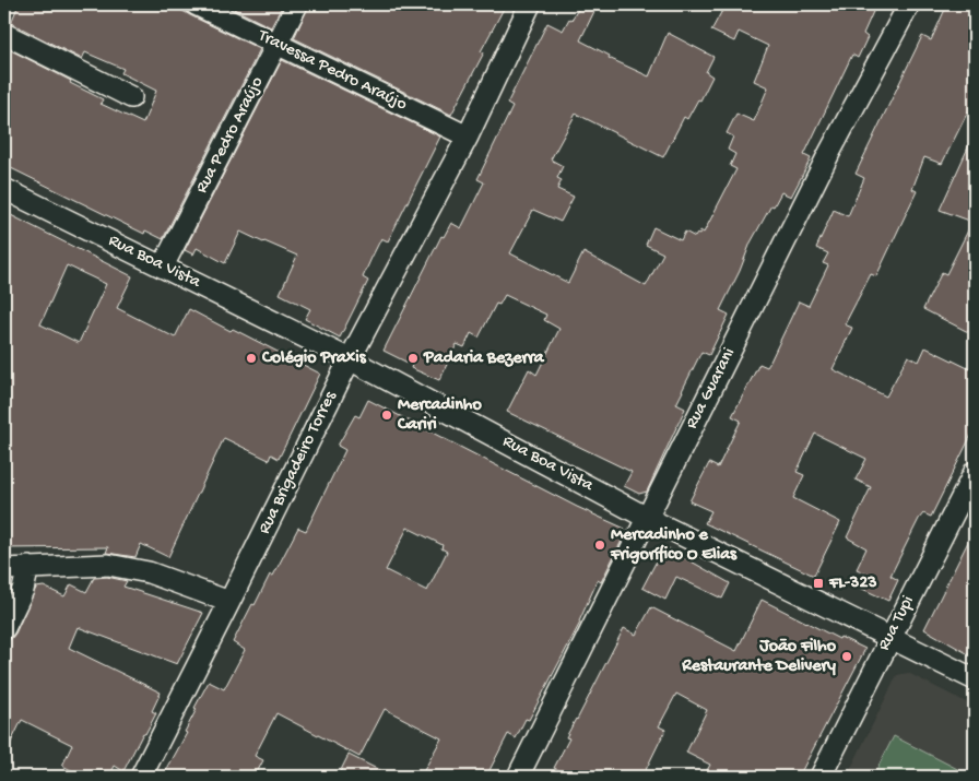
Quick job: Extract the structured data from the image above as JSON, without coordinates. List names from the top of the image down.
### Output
{
  "streets": {
    "street": [
      "Travessa Pedro Araújo",
      "Rua Pedro Araújo",
      "Rua Boa Vista",
      "Rua Guarani",
      "Rua Brigadeiro Torres",
      "Rua Tupi"
    ]
  },
  "crossings": [
    ["Travessa Pedro Araújo", "Rua Pedro Araújo"],
    ["Travessa Pedro Araújo", "Rua Brigadeiro Torres"],
    ["Rua Pedro Araújo", "Rua Boa Vista"],
    ["Rua Boa Vista", "Rua Guarani"],
    ["Rua Boa Vista", "Rua Brigadeiro Torres"],
    ["Rua Boa Vista", "Rua Tupi"]
  ],
  "places": {
    "other": [
      "Colégio Praxis",
      "Padaria Bezerra",
      "Mercadinho Cariri",
      "Mercadinho e Frigorífico O Elias",
      "João Filho Restaurante Delivery"
    ],
    "transit": ["FL-323"]
  }
}
